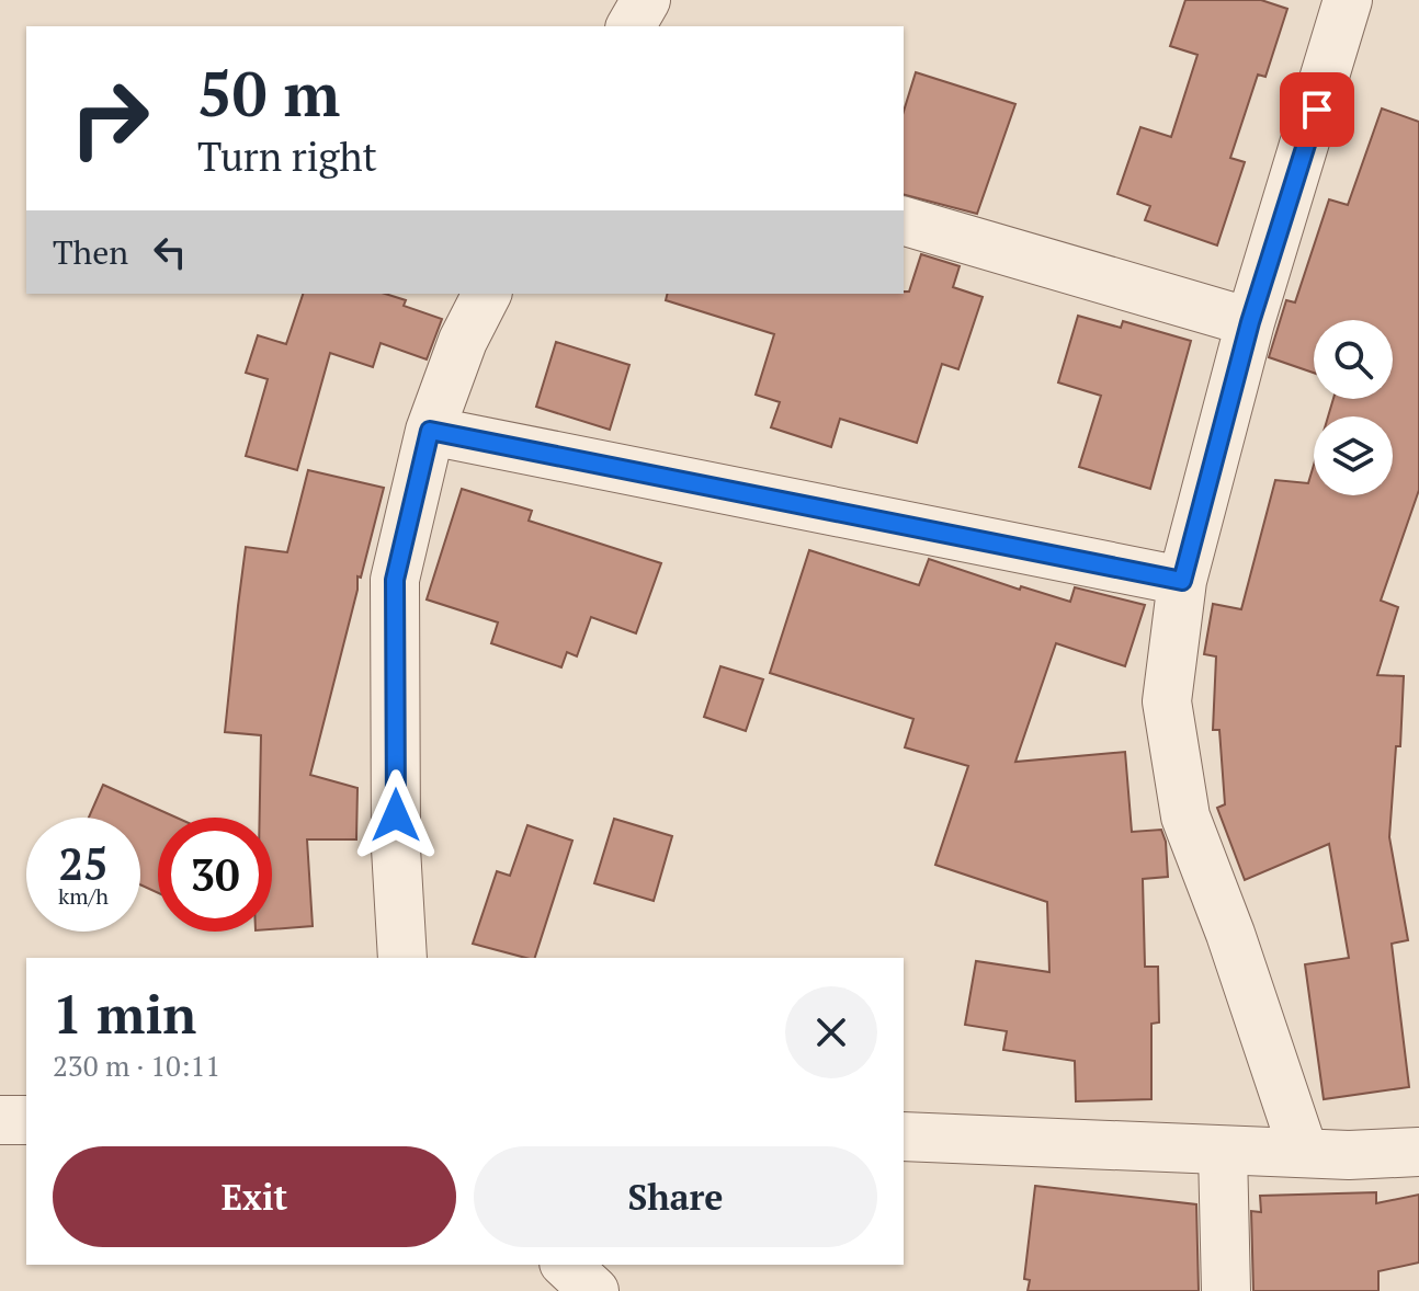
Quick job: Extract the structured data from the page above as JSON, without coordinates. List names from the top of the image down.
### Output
{
  "page": {
    "turn": ["50 m", "Turn right"],
    "then": "Then",
    "speed": "25 km/h",
    "limit": "30",
    "heading": ["1 min", "230 m · 10:11"],
    "buttons": ["Exit", "Share"]
  }
}
